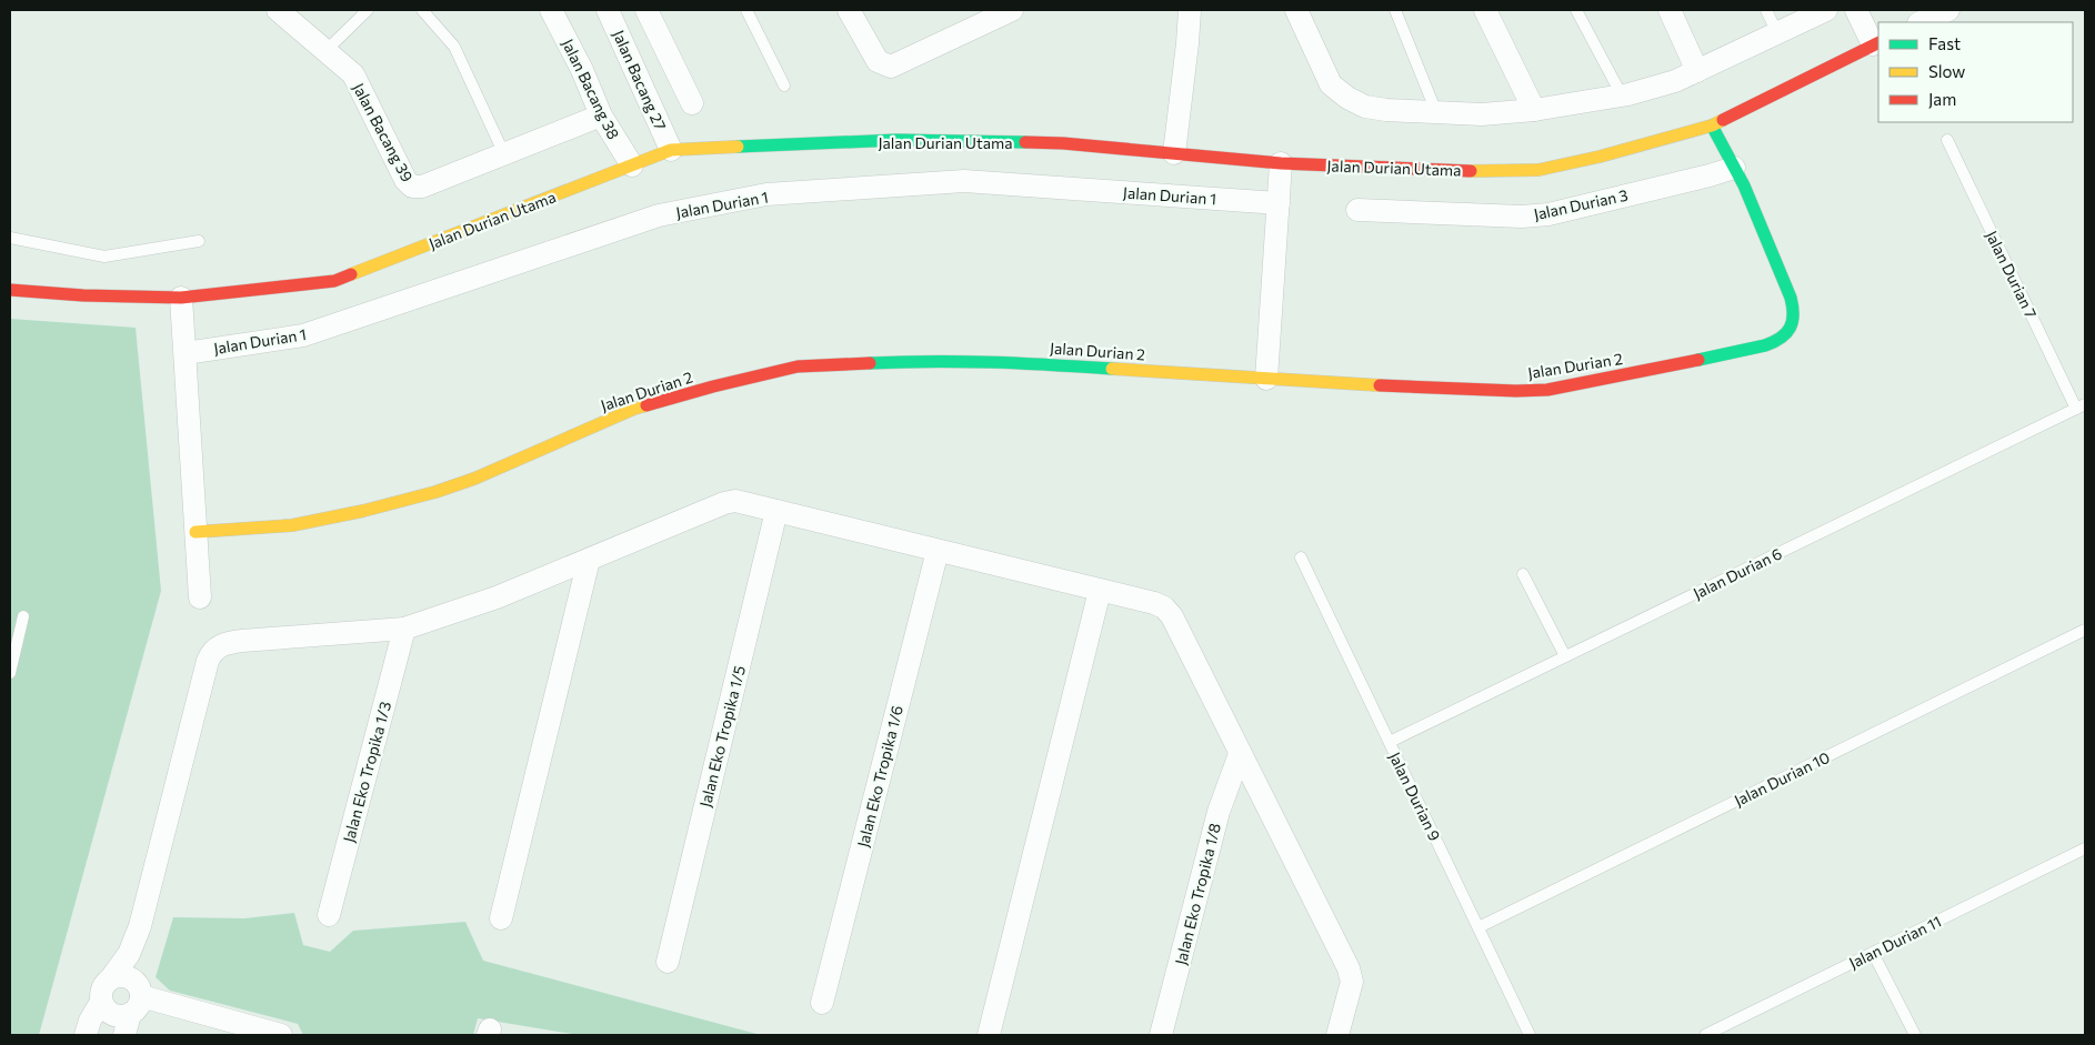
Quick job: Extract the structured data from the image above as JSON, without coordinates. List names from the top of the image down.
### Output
{
  "streets": {
    "street": [
      "Jalan Bacang 27",
      "Jalan Bacang 38",
      "Jalan Bacang 39",
      "Jalan Durian Utama",
      "Jalan Durian 1",
      "Jalan Durian 3",
      "Jalan Durian 2",
      "Jalan Eko Tropika 1/5",
      "Jalan Eko Tropika 1/3",
      "Jalan Eko Tropika 1/6",
      "Jalan Eko Tropika 1/8"
    ],
    "lane": [
      "Jalan Durian 7",
      "Jalan Durian 6",
      "Jalan Durian 10",
      "Jalan Durian 9",
      "Jalan Durian 11"
    ]
  },
  "crossings": [
    ["Jalan Bacang 27", "Jalan Durian Utama"],
    ["Jalan Bacang 38", "Jalan Bacang 39"],
    ["Jalan Bacang 38", "Jalan Durian Utama"],
    ["Jalan Durian Utama", "Jalan Durian 2"],
    ["Jalan Durian 3", "Jalan Durian 2"],
    ["Jalan Durian 7", "Jalan Durian 6"],
    ["Jalan Durian 6", "Jalan Durian 9"],
    ["Jalan Durian 10", "Jalan Durian 9"]
  ],
  "legend": ["Fast", "Slow", "Jam"]
}
